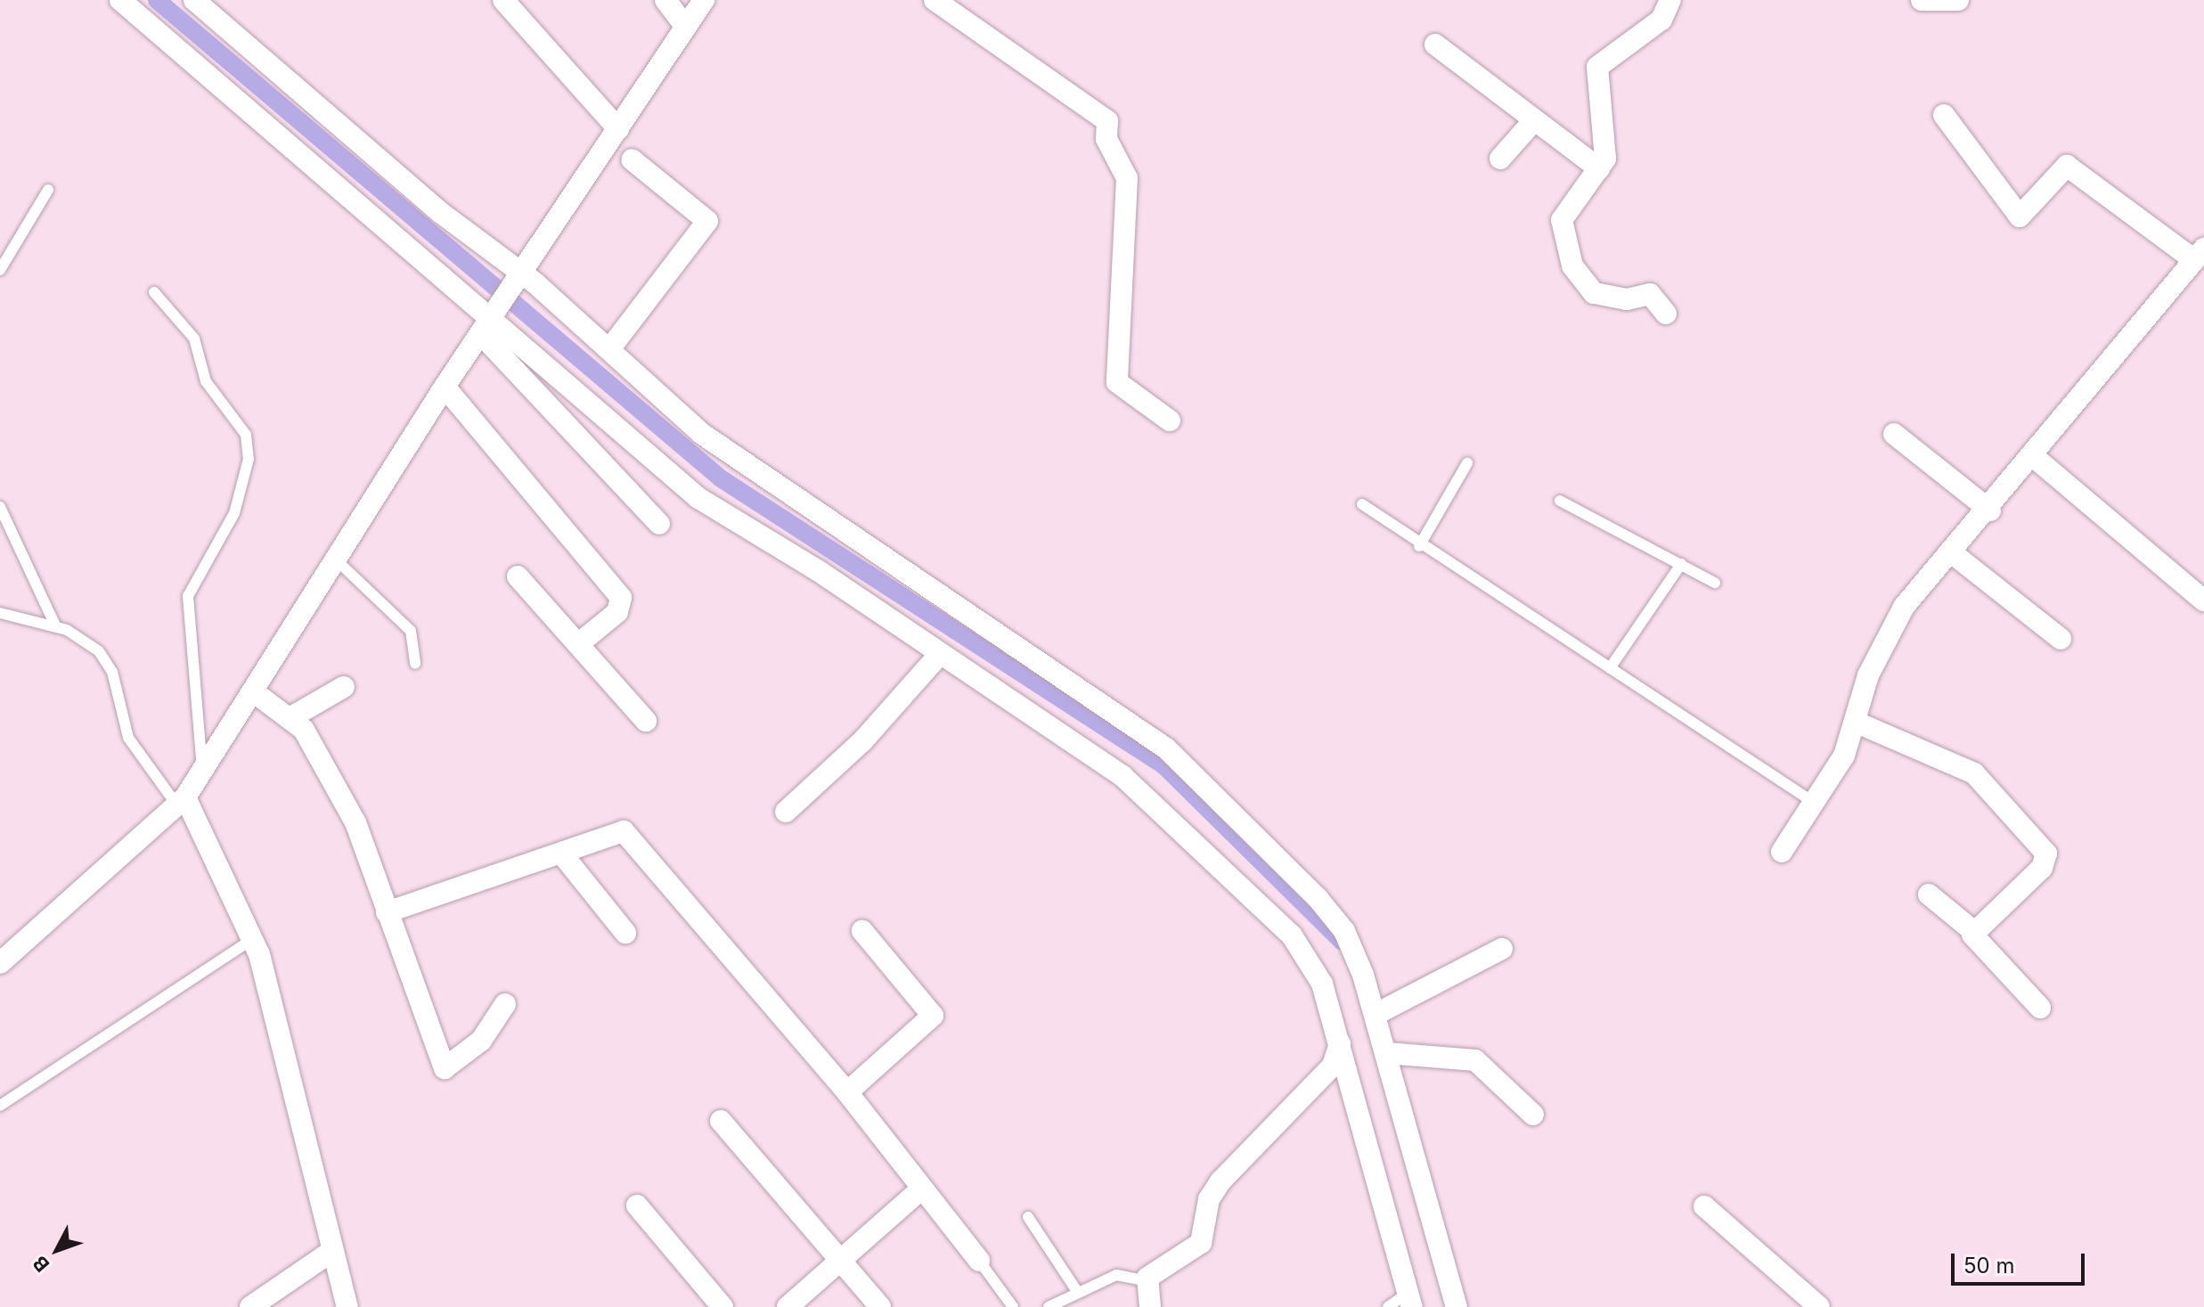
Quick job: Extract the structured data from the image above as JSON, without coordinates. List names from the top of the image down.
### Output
{
  "scale_bar": "50 m",
  "north": "bottom left"
}
